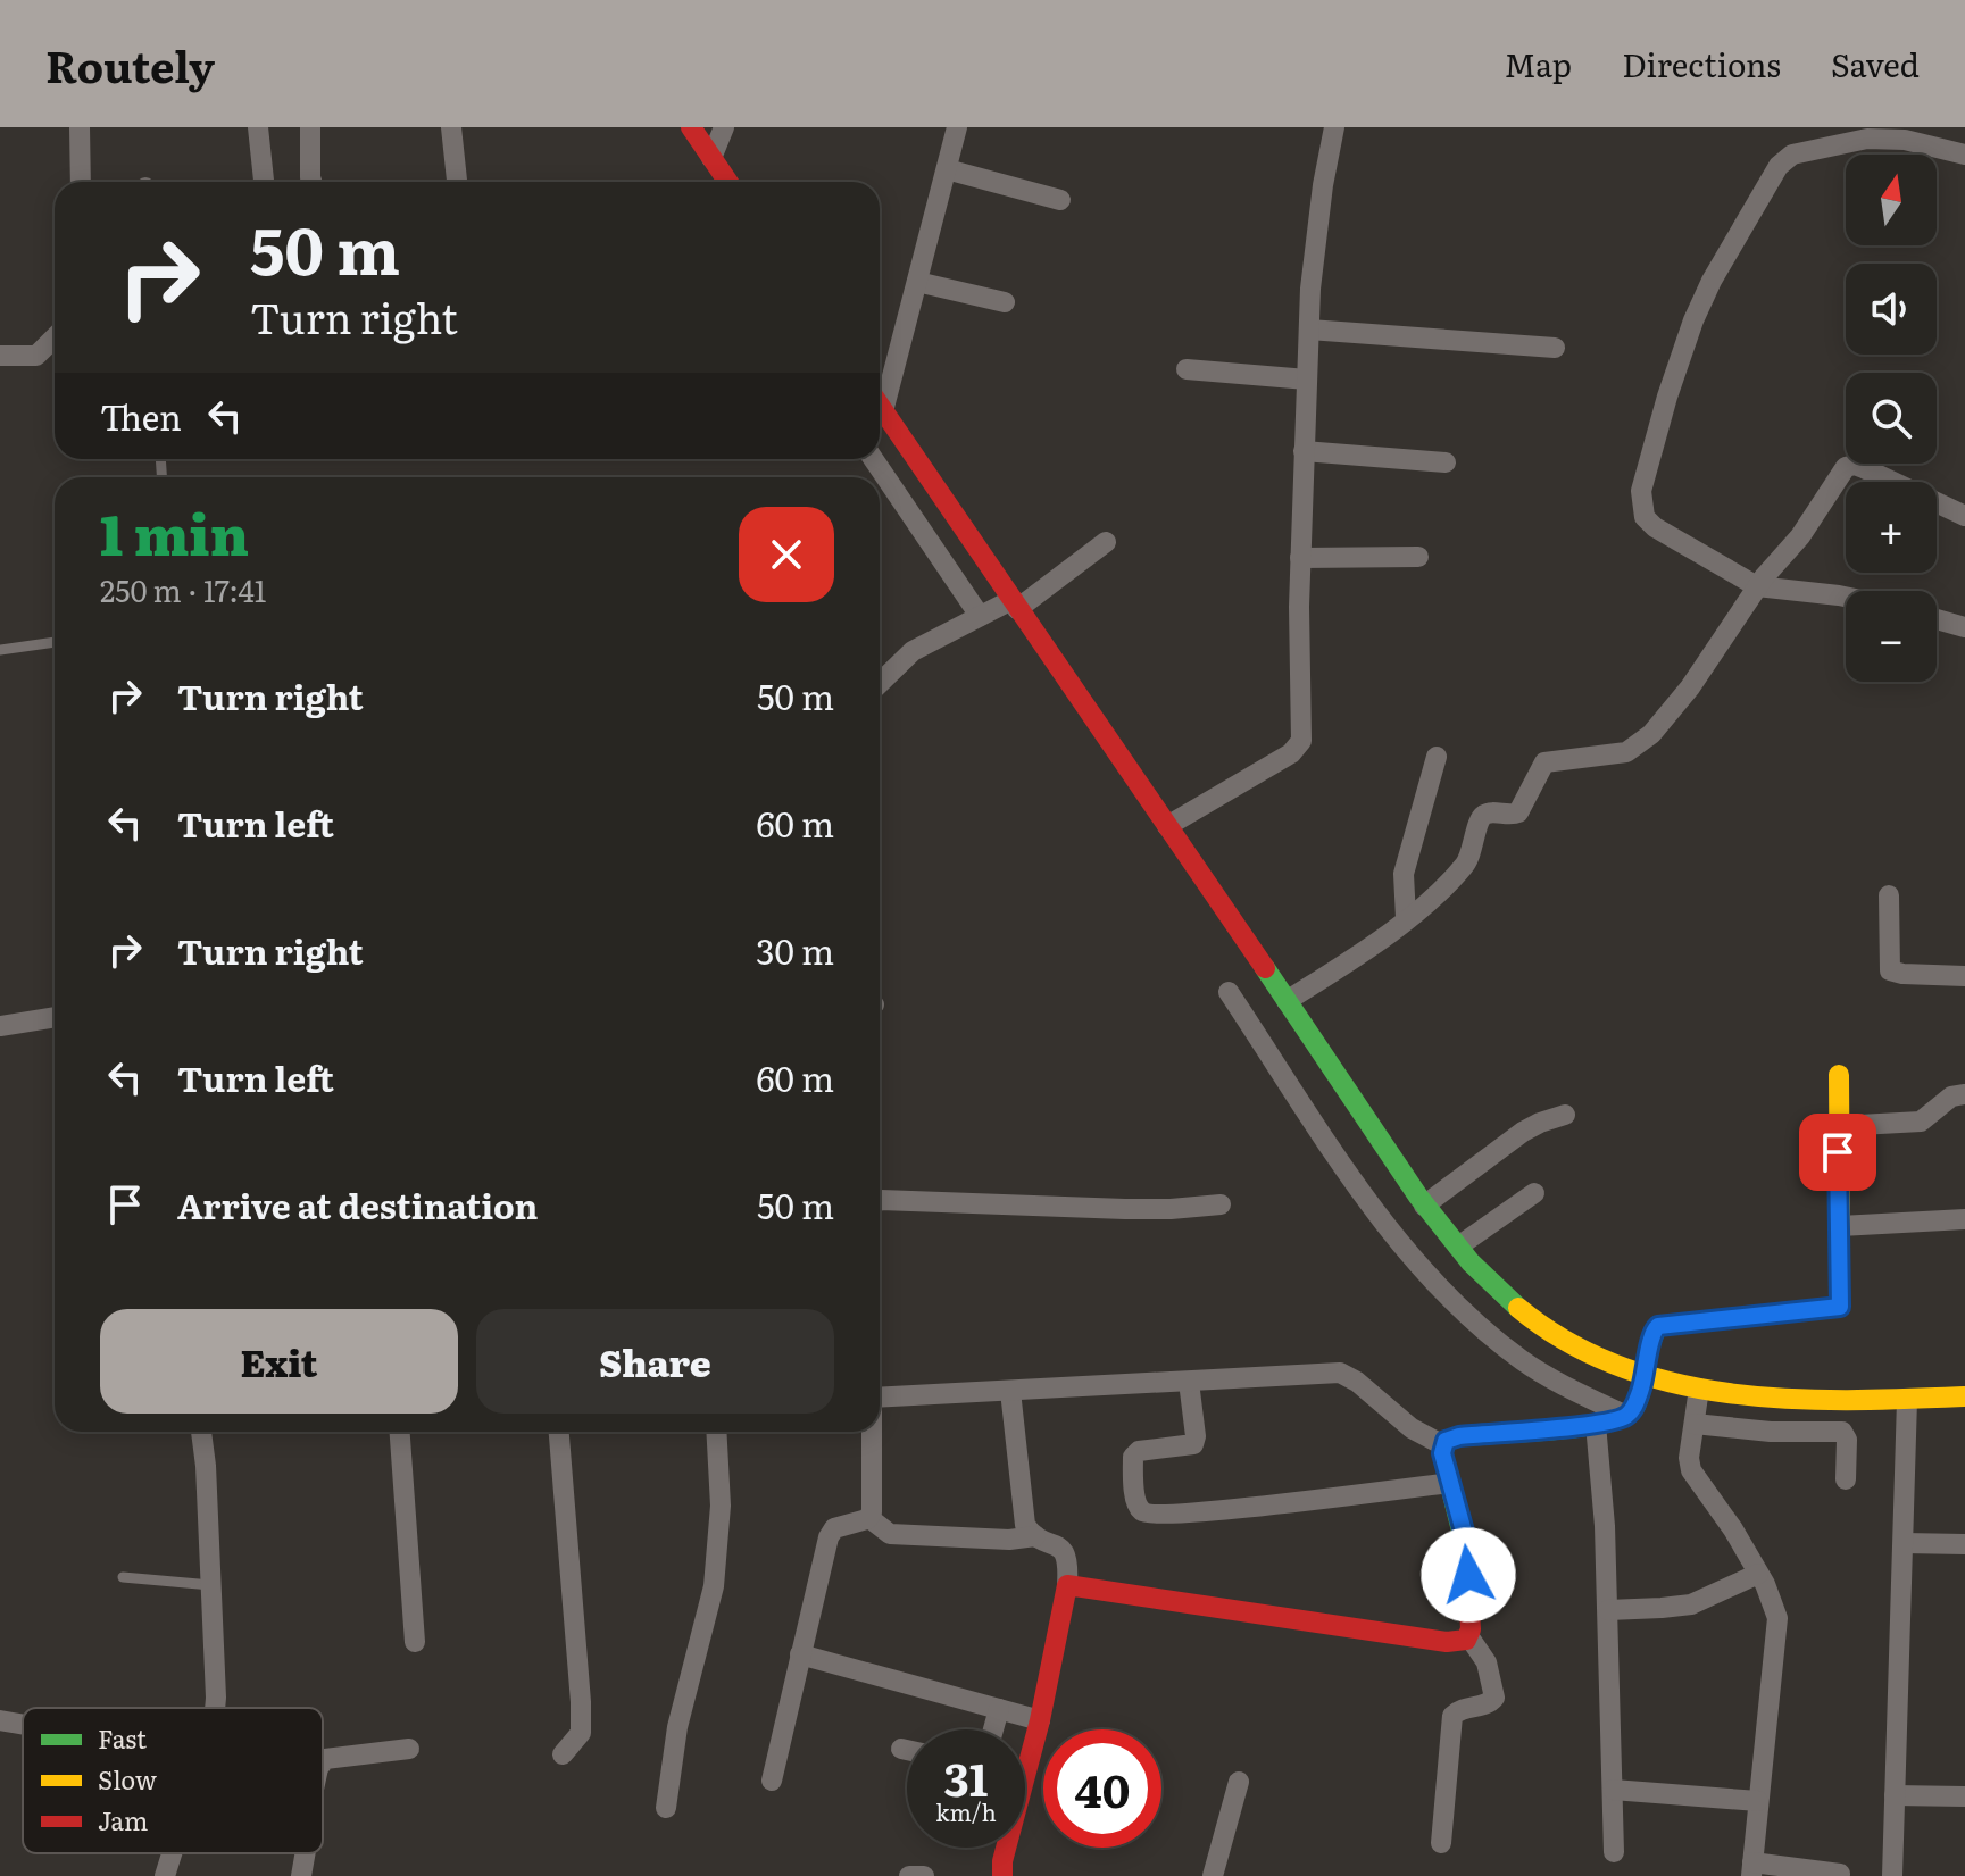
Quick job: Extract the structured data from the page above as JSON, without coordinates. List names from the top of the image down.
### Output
{
  "legend": ["Fast", "Slow", "Jam"],
  "north": "top",
  "page": {
    "header": "Routely",
    "nav": ["Map", "Directions", "Saved"],
    "map_buttons": ["+", "−"],
    "turn": ["50 m", "Turn right"],
    "then": "Then",
    "heading": ["1 min", "250 m · 17:41"],
    "list": [
      {
        "name": "Turn right",
        "value": "50 m"
      },
      {
        "name": "Turn left",
        "value": "60 m"
      },
      {
        "name": "Turn right",
        "value": "30 m"
      },
      {
        "name": "Turn left",
        "value": "60 m"
      },
      {
        "name": "Arrive at destination",
        "value": "50 m"
      }
    ],
    "buttons": ["Exit", "Share"],
    "speed": "31 km/h",
    "limit": "40"
  }
}
